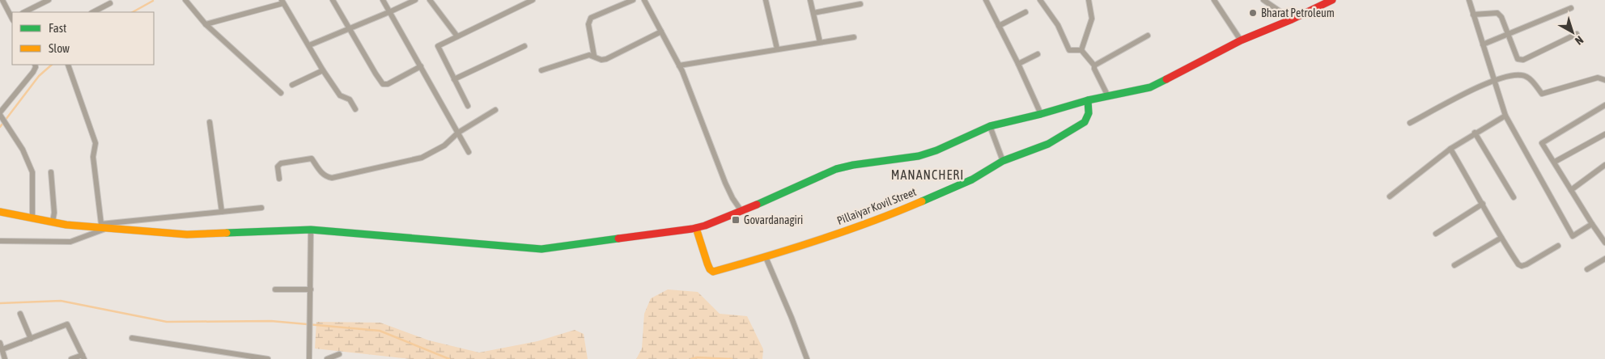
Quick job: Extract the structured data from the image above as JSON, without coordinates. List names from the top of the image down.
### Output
{
  "streets": {
    "main road": ["Pillaiyar Kovil Street"]
  },
  "districts": ["MANANCHERI"],
  "places": {
    "other": ["Bharat Petroleum"],
    "transit": ["Govardanagiri"]
  },
  "legend": ["Fast", "Slow"],
  "north": "bottom right"
}
